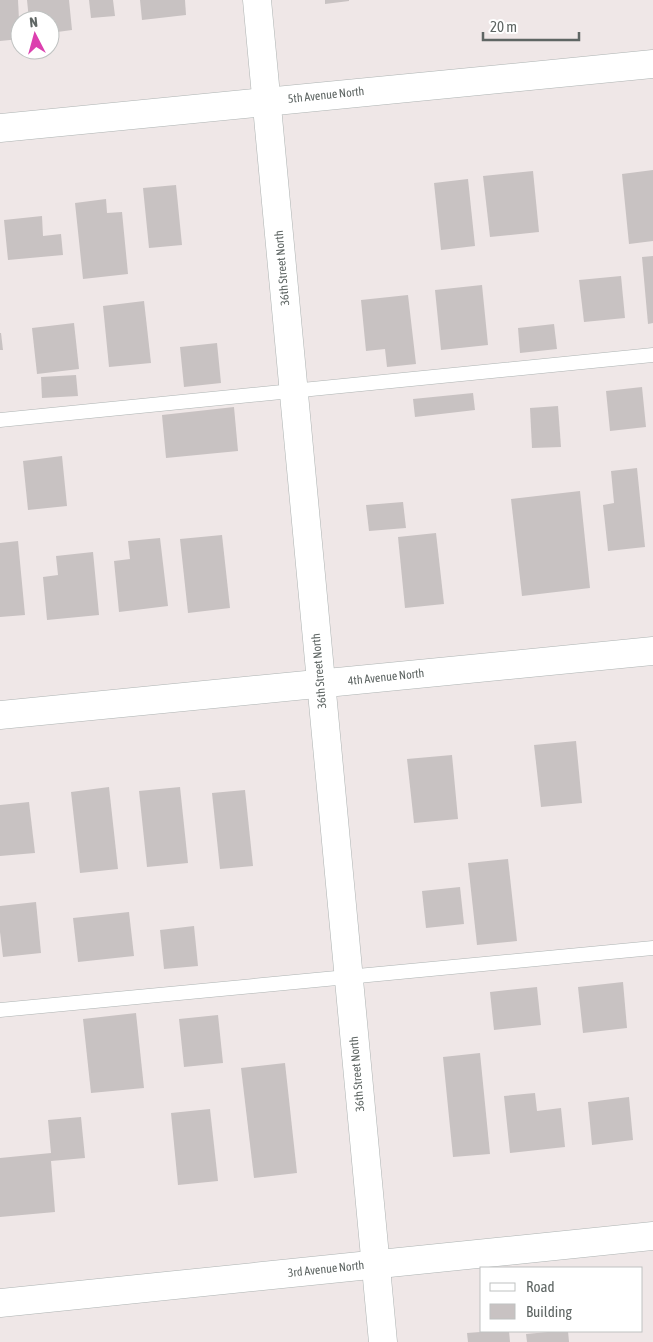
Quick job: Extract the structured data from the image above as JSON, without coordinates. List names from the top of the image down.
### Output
{
  "streets": {
    "street": [
      "5th Avenue North",
      "36th Street North",
      "4th Avenue North",
      "3rd Avenue North"
    ]
  },
  "crossings": [
    ["5th Avenue North", "36th Street North"],
    ["36th Street North", "4th Avenue North"],
    ["36th Street North", "3rd Avenue North"]
  ],
  "legend": ["Road", "Building"],
  "scale_bar": "20 m",
  "north": "top"
}
